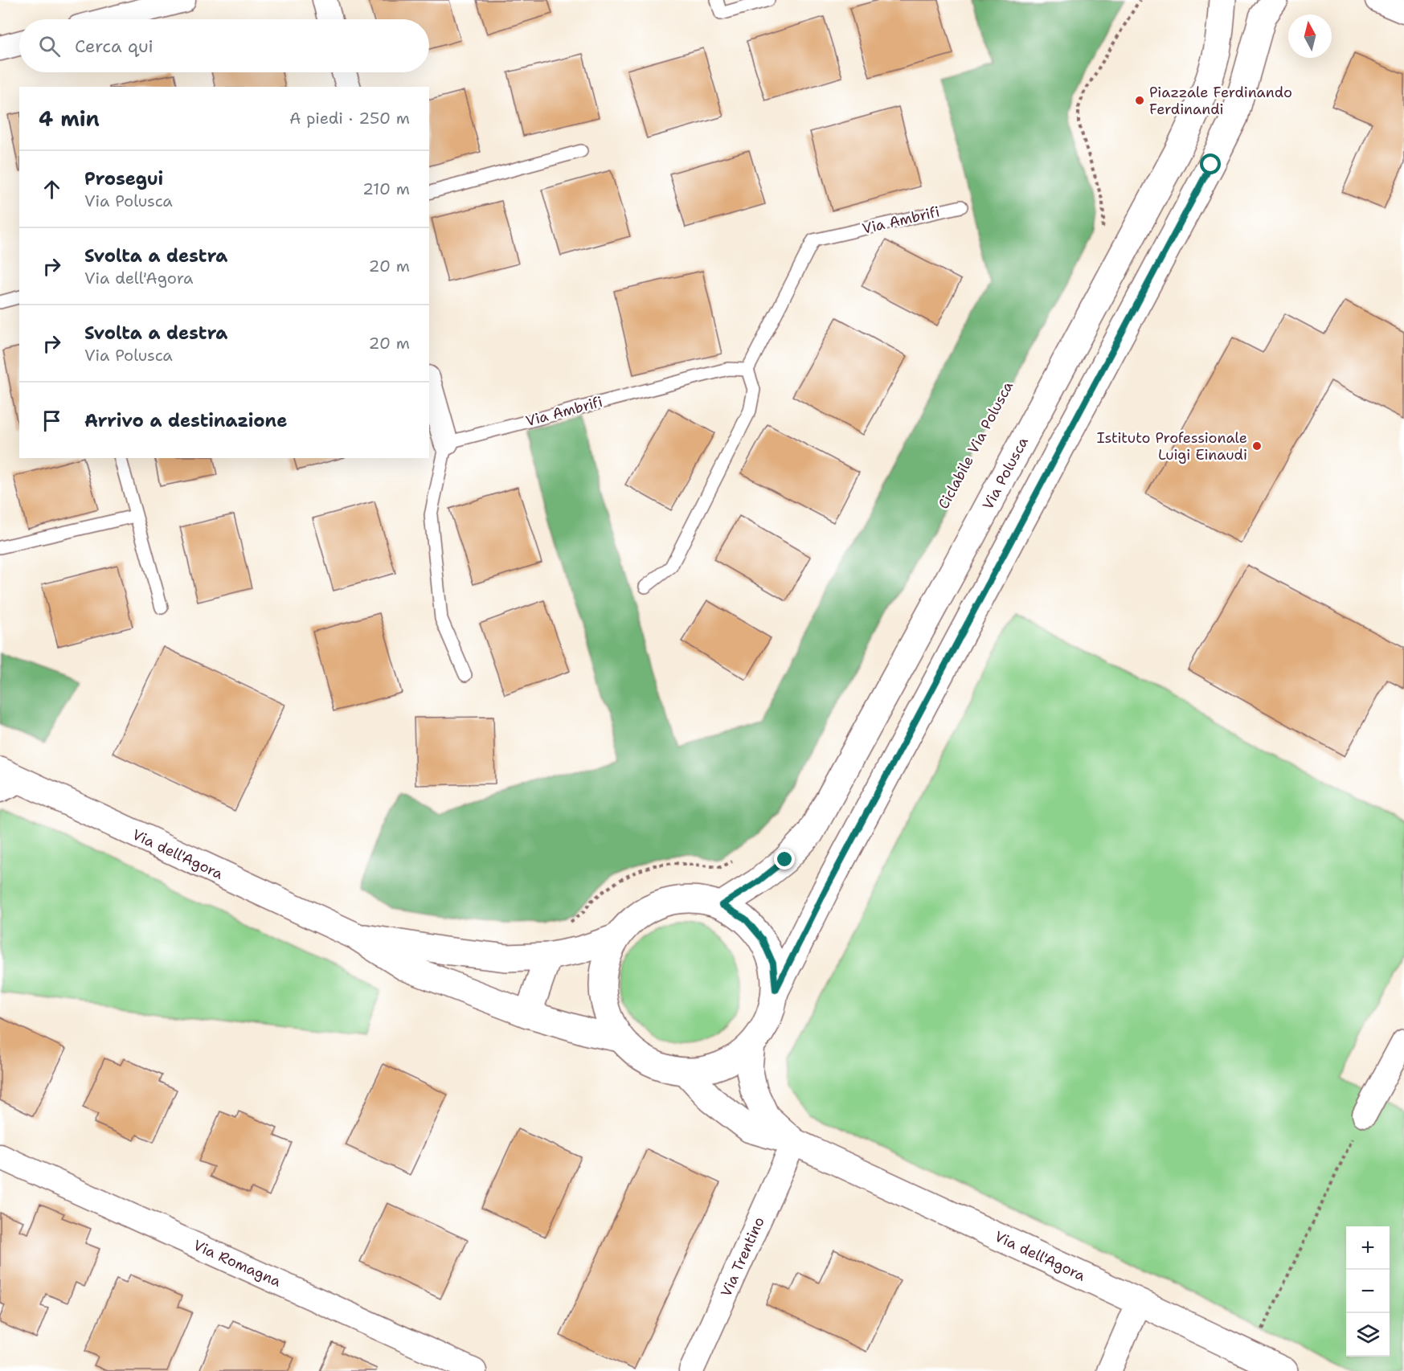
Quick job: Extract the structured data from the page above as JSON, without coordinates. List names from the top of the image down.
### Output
{
  "streets": {
    "street": [
      "Via Polusca",
      "Via dell'Agora",
      "Via Trentino",
      "Via Romagna"
    ],
    "lane": ["Via Ambrifi"]
  },
  "crossings": [
    ["Via Polusca", "Via dell'Agora"],
    ["Via dell'Agora", "Via Trentino"]
  ],
  "places": ["Piazzale Ferdinando Ferdinandi", "Istituto Professionale Luigi Einaudi"],
  "north": "top",
  "page": {
    "search": "Cerca qui",
    "heading": ["4 min", "A piedi · 250 m"],
    "list": [
      ["Prosegui", "Via Polusca", "210 m"],
      ["Svolta a destra", "Via dell'Agora", "20 m"],
      ["Svolta a destra", "Via Polusca", "20 m"],
      "Arrivo a destinazione"
    ],
    "map_buttons": ["+", "−"]
  }
}
